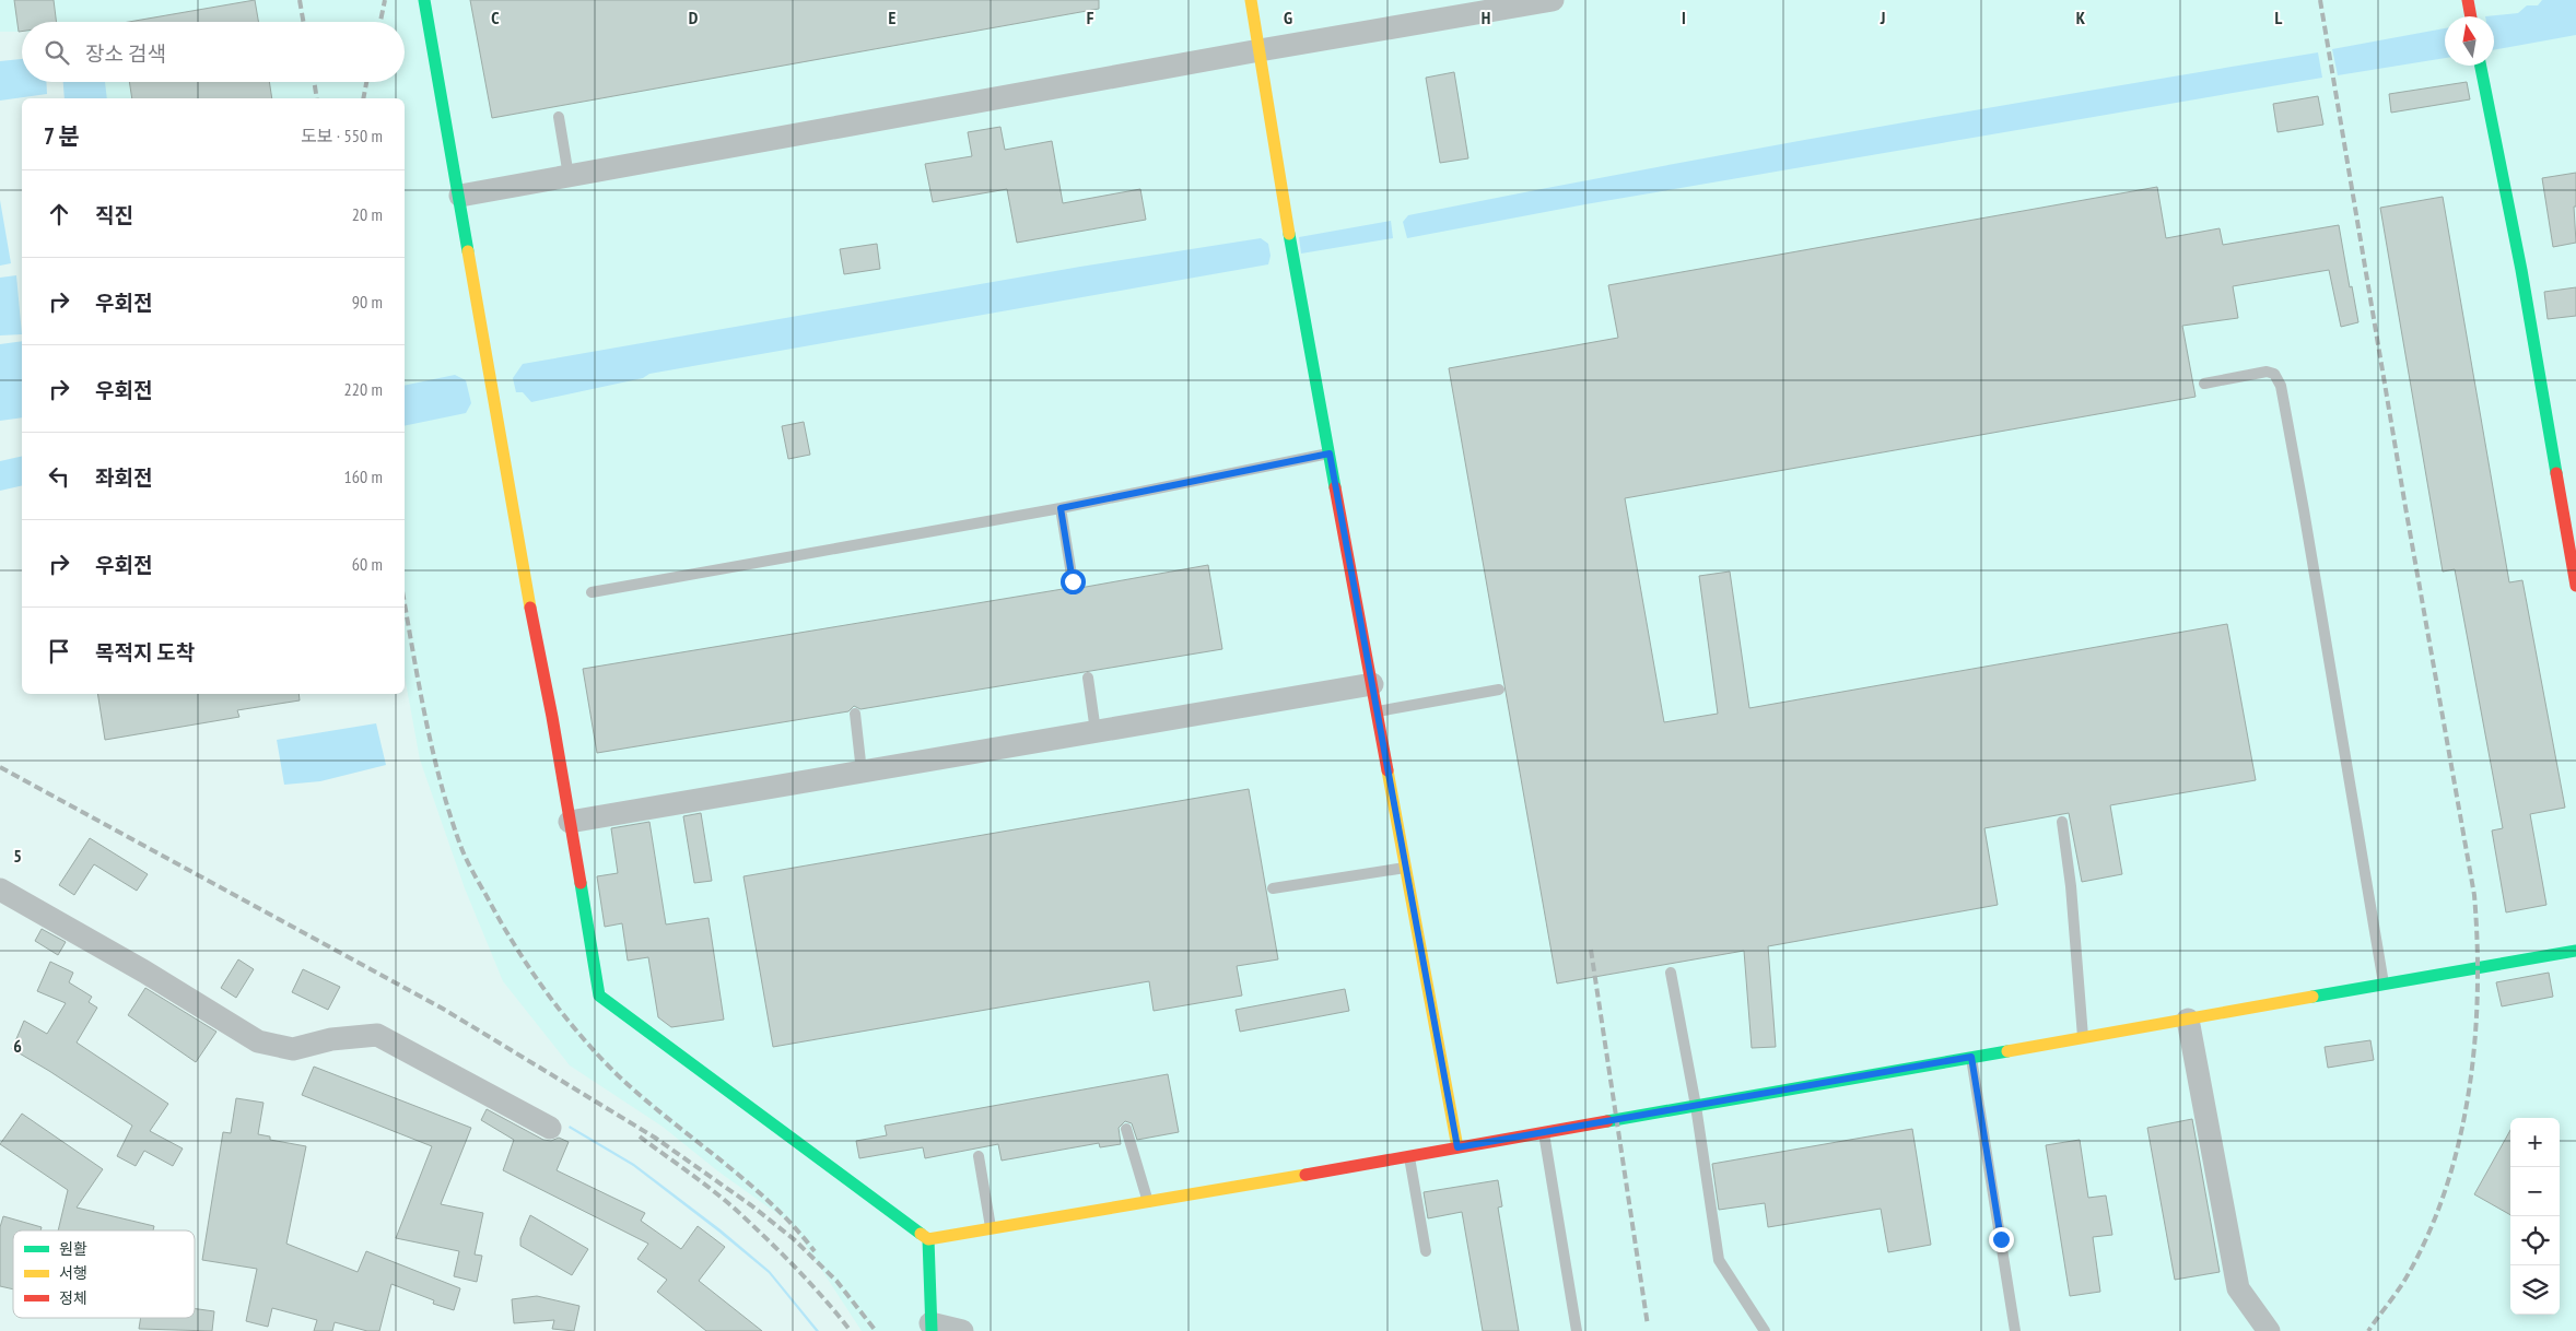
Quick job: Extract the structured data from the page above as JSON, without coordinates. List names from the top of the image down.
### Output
{
  "legend": ["원활", "서행", "정체"],
  "north": "top",
  "page": {
    "search": "장소 검색",
    "heading": ["7 분", "도보 · 550 m"],
    "list": [
      ["직진", "20 m"],
      ["우회전", "90 m"],
      ["우회전", "220 m"],
      ["좌회전", "160 m"],
      ["우회전", "60 m"],
      "목적지 도착"
    ],
    "map_buttons": ["+", "−"]
  },
  "grid": {
    "columns": [
      "C",
      "D",
      "E",
      "F",
      "G",
      "H",
      "I",
      "J",
      "K",
      "L"
    ],
    "rows": ["5", "6"]
  }
}
